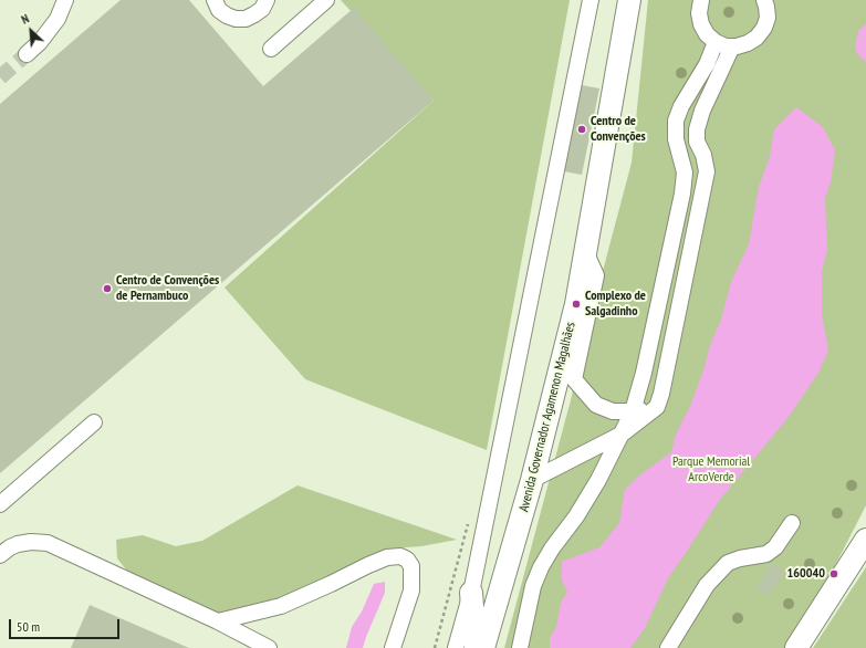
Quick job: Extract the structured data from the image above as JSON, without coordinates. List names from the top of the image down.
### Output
{
  "streets": {
    "highway": ["Avenida Governador Agamenon Magalhães"]
  },
  "parks": ["Parque Memorial ArcoVerde"],
  "places": [
    "Centro de Convenções",
    "Centro de Convenções de Pernambuco",
    "Complexo de Salgadinho",
    "160040"
  ],
  "scale_bar": "50 m",
  "north": "top left"
}
